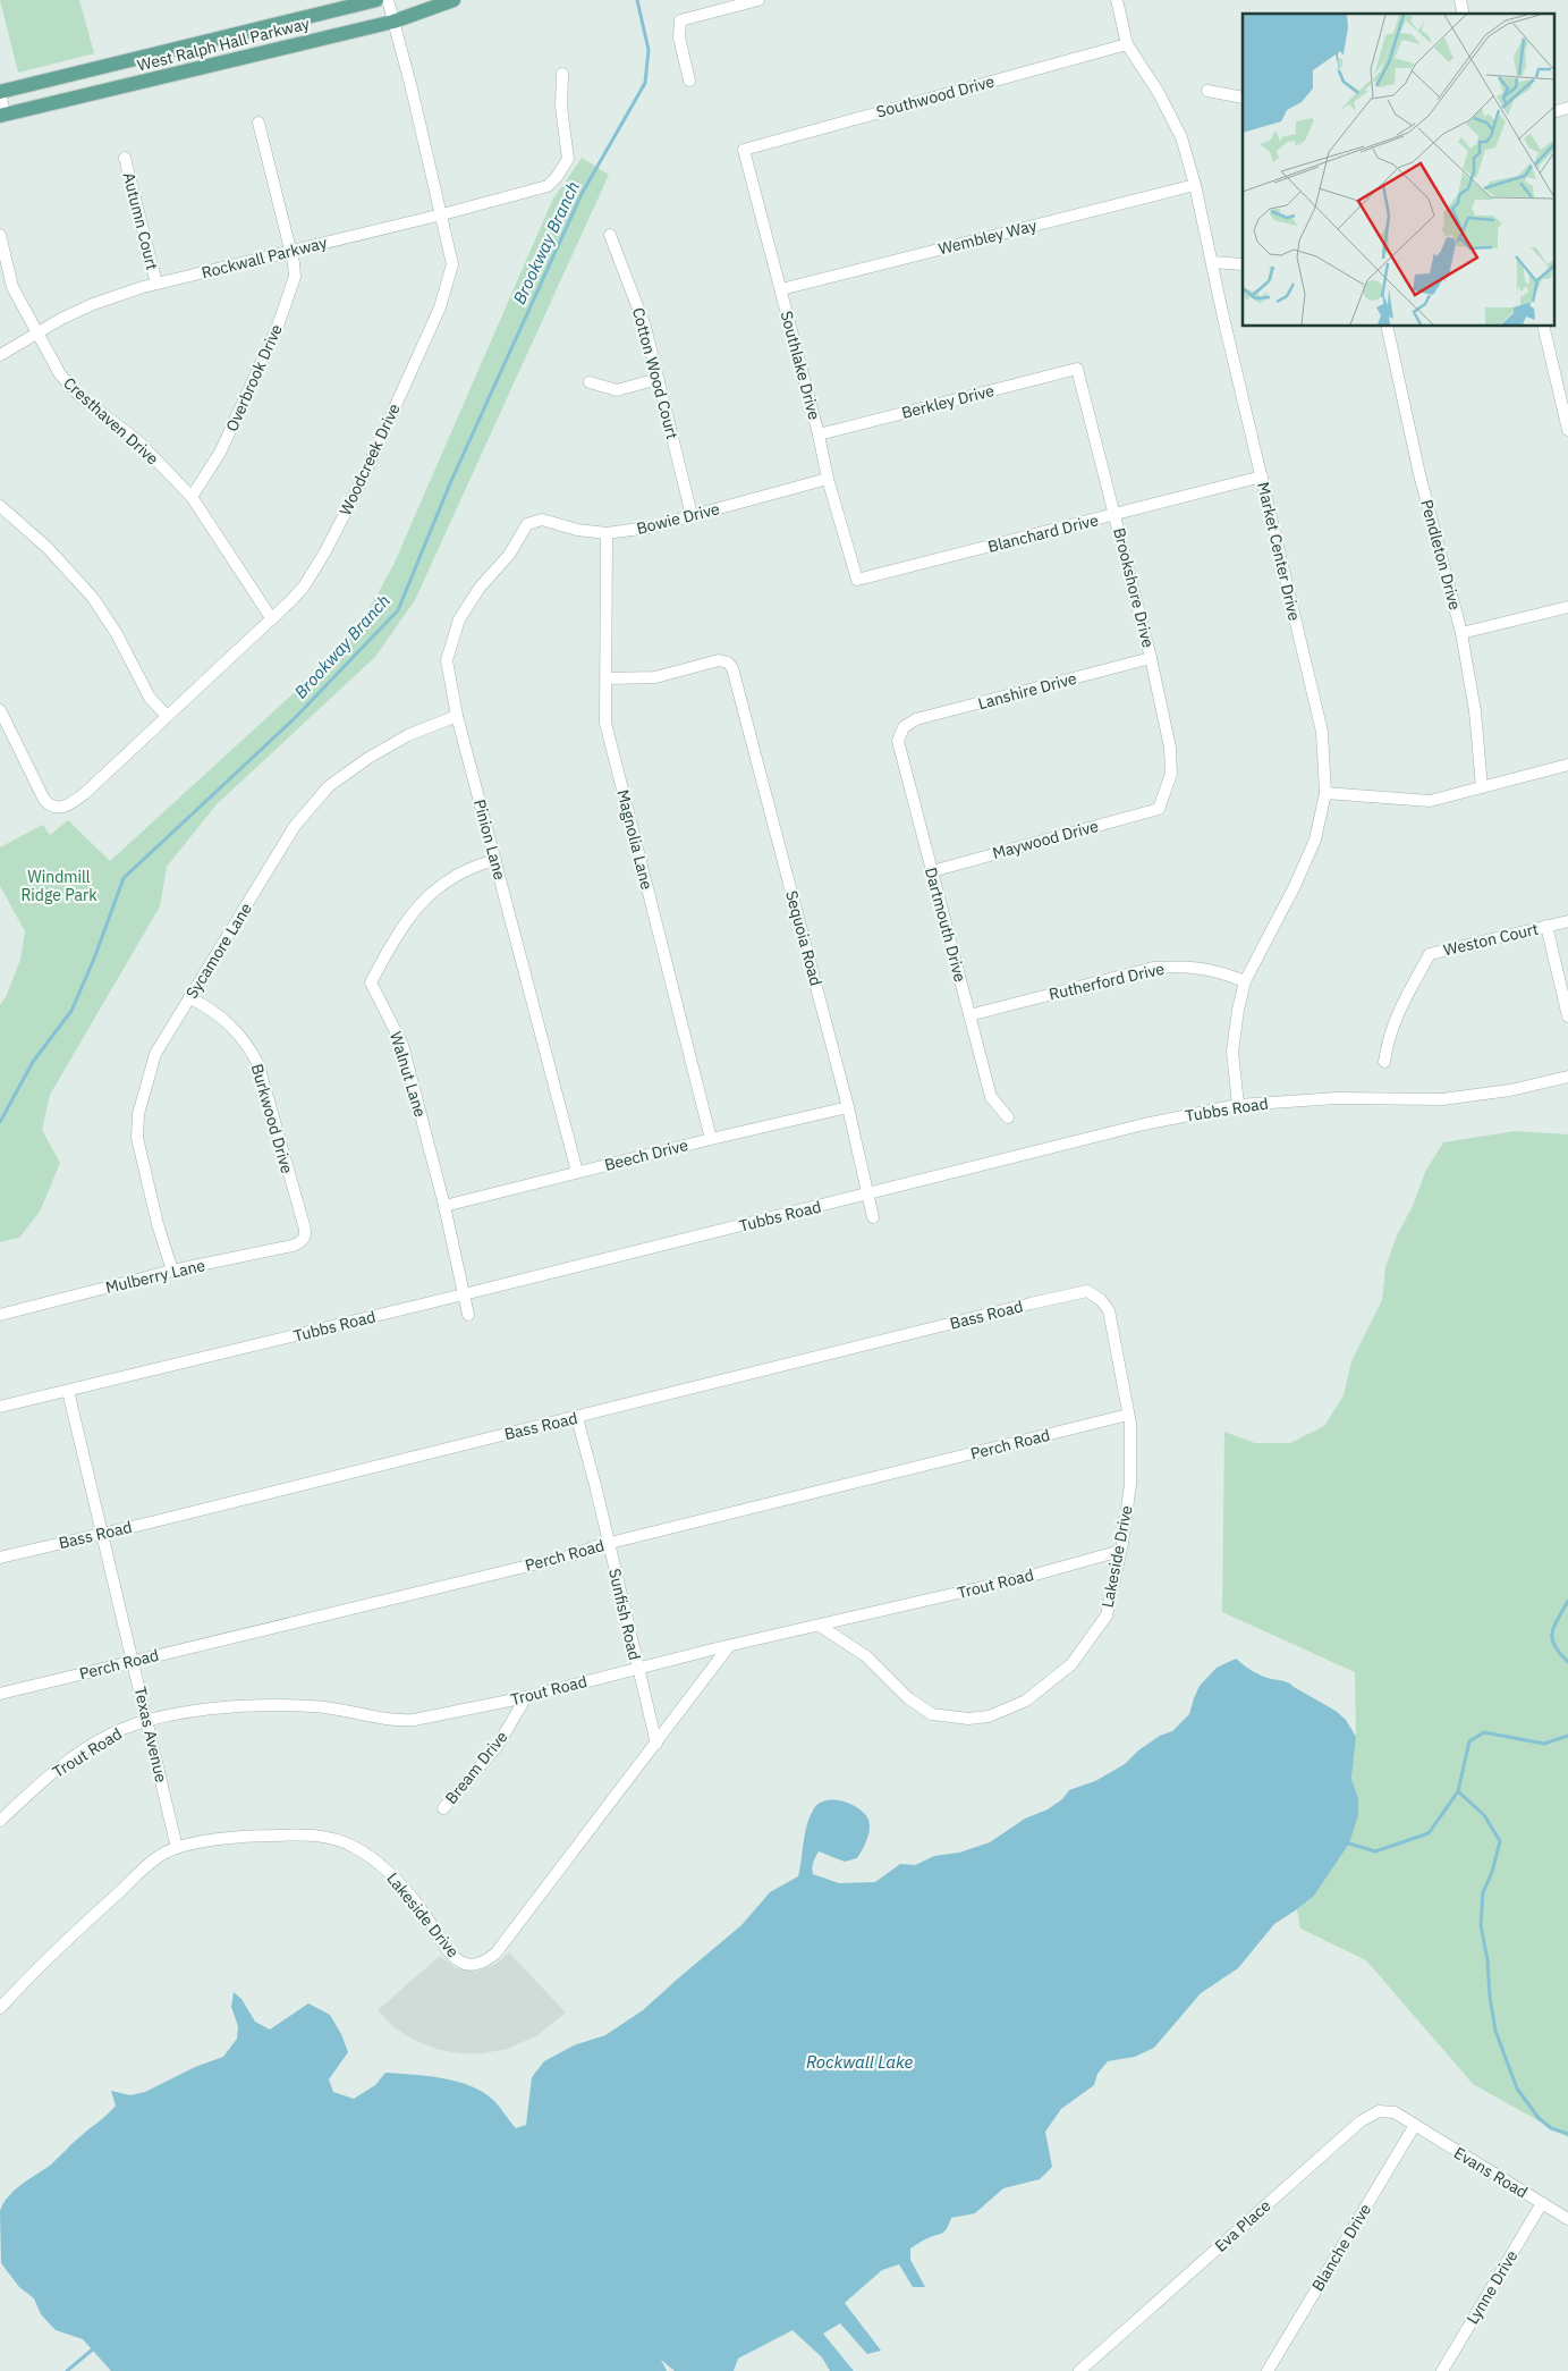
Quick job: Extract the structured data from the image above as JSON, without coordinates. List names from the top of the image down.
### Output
{
  "streets": {
    "main road": ["West Ralph Hall Parkway"],
    "street": [
      "Southwood Drive",
      "Autumn Court",
      "Wembley Way",
      "Rockwall Parkway",
      "Southlake Drive",
      "Cotton Wood Court",
      "Overbrook Drive",
      "Berkley Drive",
      "Cresthaven Drive",
      "Woodcreek Drive",
      "Bowie Drive",
      "Blanchard Drive",
      "Market Center Drive",
      "Pendleton Drive",
      "Brookshore Drive",
      "Lanshire Drive",
      "Pinion Lane",
      "Magnolia Lane",
      "Maywood Drive",
      "Dartmouth Drive",
      "Sequoia Road",
      "Weston Court",
      "Sycamore Lane",
      "Rutherford Drive",
      "Walnut Lane",
      "Tubbs Road",
      "Burkwood Drive",
      "Beech Drive",
      "Mulberry Lane",
      "Bass Road",
      "Perch Road",
      "Lakeside Drive",
      "Trout Road",
      "Sunfish Road",
      "Texas Avenue",
      "Bream Drive",
      "Evans Road",
      "Eva Place",
      "Blanche Drive",
      "Lynne Drive"
    ]
  },
  "crossings": [
    ["West Ralph Hall Parkway", "Woodcreek Drive"],
    ["Southwood Drive", "Southlake Drive"],
    ["Southwood Drive", "Market Center Drive"],
    ["Autumn Court", "Rockwall Parkway"],
    ["Wembley Way", "Southlake Drive"],
    ["Wembley Way", "Market Center Drive"],
    ["Rockwall Parkway", "Overbrook Drive"],
    ["Rockwall Parkway", "Cresthaven Drive"],
    ["Rockwall Parkway", "Woodcreek Drive"],
    ["Southlake Drive", "Berkley Drive"],
    ["Southlake Drive", "Bowie Drive"],
    ["Southlake Drive", "Blanchard Drive"],
    ["Cotton Wood Court", "Bowie Drive"],
    ["Overbrook Drive", "Cresthaven Drive"],
    ["Berkley Drive", "Brookshore Drive"],
    ["Cresthaven Drive", "Woodcreek Drive"],
    ["Bowie Drive", "Pinion Lane"],
    ["Bowie Drive", "Magnolia Lane"],
    ["Blanchard Drive", "Market Center Drive"],
    ["Blanchard Drive", "Brookshore Drive"],
    ["Market Center Drive", "Rutherford Drive"],
    ["Market Center Drive", "Tubbs Road"],
    ["Brookshore Drive", "Lanshire Drive"],
    ["Brookshore Drive", "Maywood Drive"],
    ["Lanshire Drive", "Dartmouth Drive"],
    ["Pinion Lane", "Sycamore Lane"],
    ["Pinion Lane", "Walnut Lane"],
    ["Pinion Lane", "Beech Drive"],
    ["Magnolia Lane", "Sequoia Road"],
    ["Magnolia Lane", "Beech Drive"],
    ["Maywood Drive", "Dartmouth Drive"],
    ["Dartmouth Drive", "Rutherford Drive"],
    ["Sequoia Road", "Tubbs Road"],
    ["Sequoia Road", "Beech Drive"],
    ["Sycamore Lane", "Burkwood Drive"],
    ["Sycamore Lane", "Mulberry Lane"],
    ["Walnut Lane", "Tubbs Road"],
    ["Walnut Lane", "Beech Drive"],
    ["Tubbs Road", "Texas Avenue"],
    ["Burkwood Drive", "Mulberry Lane"],
    ["Bass Road", "Lakeside Drive"],
    ["Bass Road", "Sunfish Road"],
    ["Bass Road", "Texas Avenue"],
    ["Perch Road", "Lakeside Drive"],
    ["Perch Road", "Sunfish Road"],
    ["Perch Road", "Texas Avenue"],
    ["Lakeside Drive", "Trout Road"],
    ["Lakeside Drive", "Sunfish Road"],
    ["Lakeside Drive", "Texas Avenue"],
    ["Trout Road", "Sunfish Road"],
    ["Trout Road", "Texas Avenue"],
    ["Trout Road", "Bream Drive"],
    ["Evans Road", "Eva Place"],
    ["Evans Road", "Blanche Drive"],
    ["Evans Road", "Lynne Drive"],
    ["Eva Place", "Blanche Drive"]
  ],
  "water": ["Brookway Branch", "Rockwall Lake"],
  "parks": ["Windmill Ridge Park"]
}
